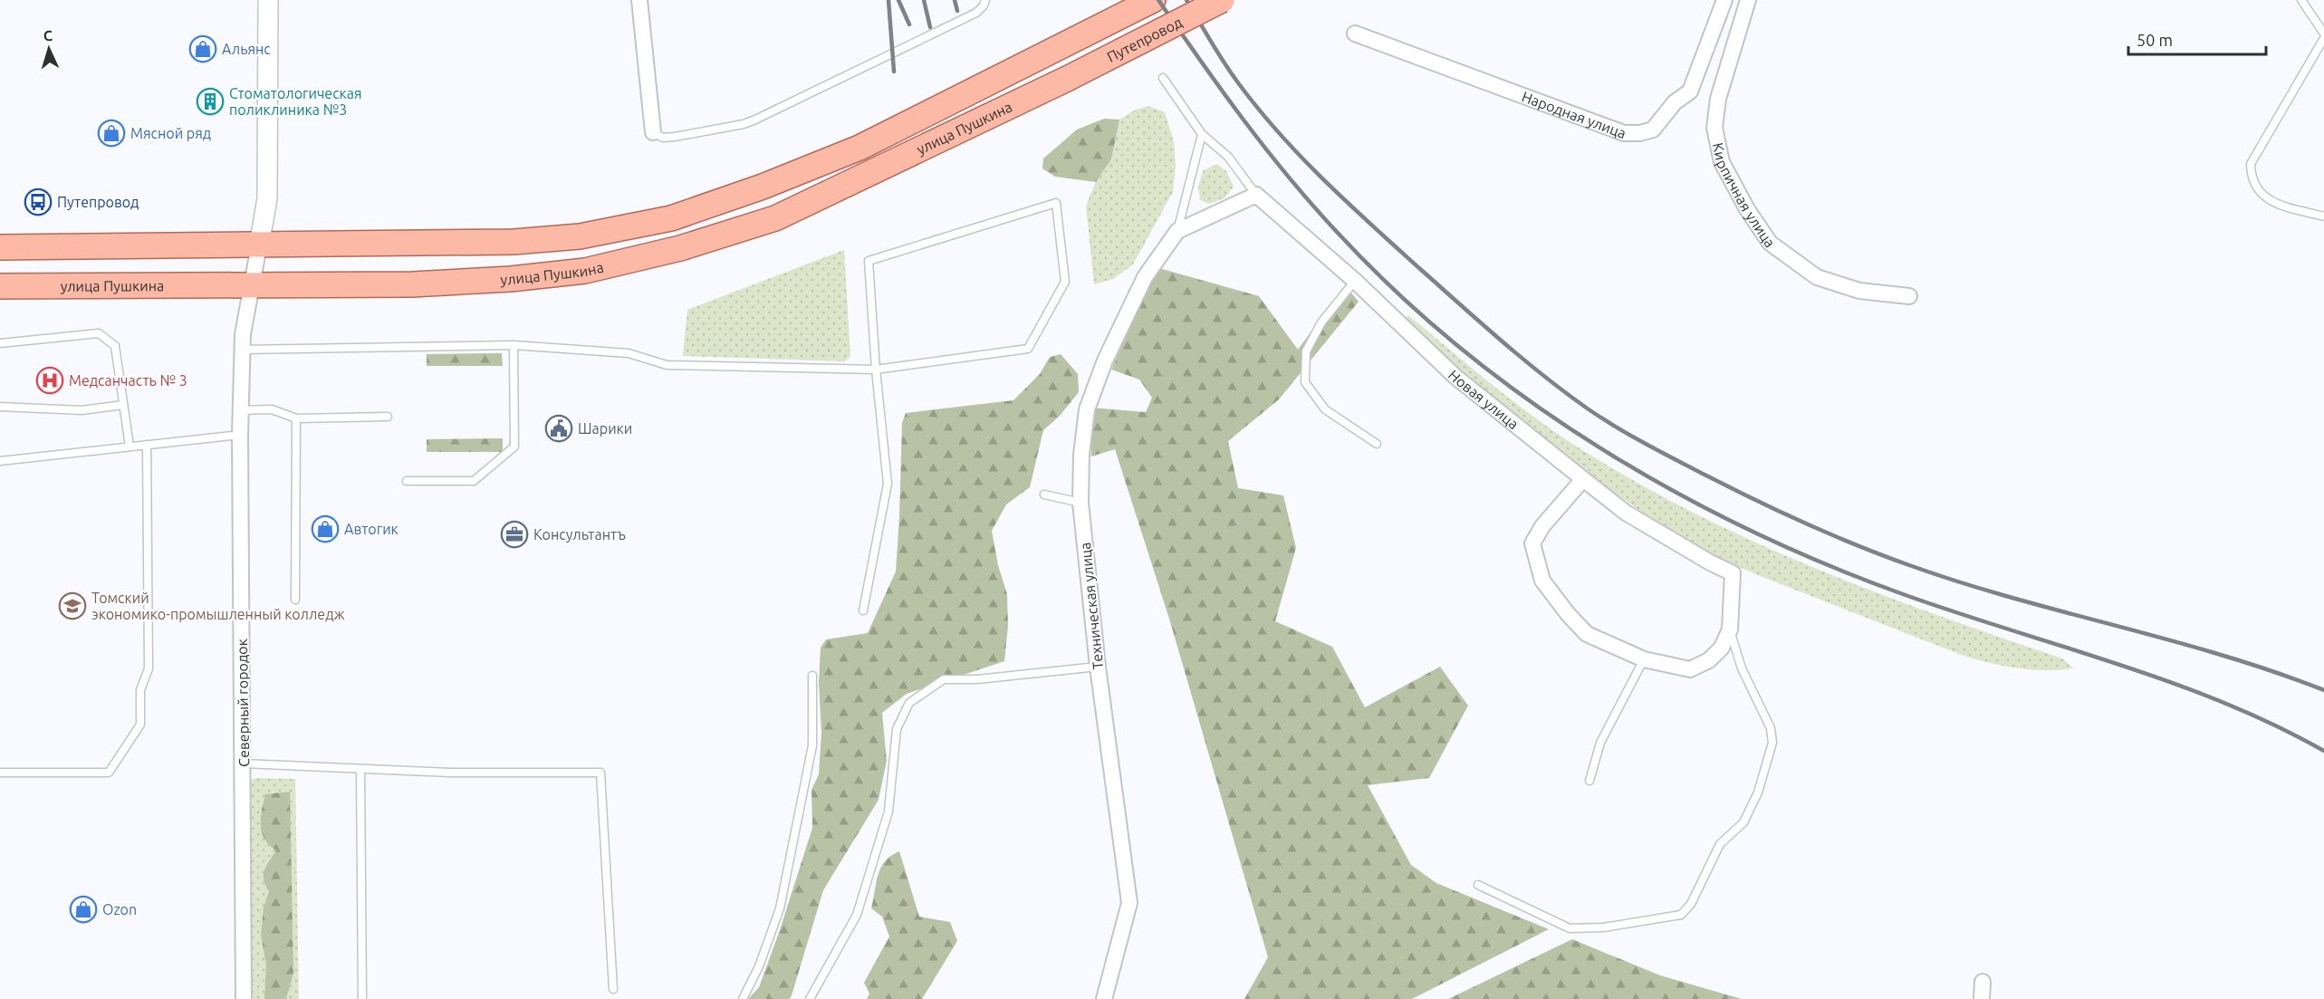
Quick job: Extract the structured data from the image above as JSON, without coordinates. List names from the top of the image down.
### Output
{
  "streets": {
    "main road": ["Путепровод", "улица Пушкина"],
    "street": [
      "Народная улица",
      "Кирпичная улица",
      "Новая улица",
      "Техническая улица",
      "Северный городок"
    ]
  },
  "crossings": [
    ["Путепровод", "улица Пушкина"],
    ["улица Пушкина", "Северный городок"]
  ],
  "places": {
    "shop": [
      "Альянс",
      "Мясной ряд",
      "Автогик",
      "Ozon"
    ],
    "building": ["Стоматологическая поликлиника №3"],
    "bus stop": ["Путепровод"],
    "hospital": ["Медсанчасть № 3"],
    "public building": ["Шарики"],
    "office": ["Консультантъ"],
    "school or university": ["Томский экономико-промышленный колледж"]
  },
  "scale_bar": "50 m",
  "north": "top"
}
